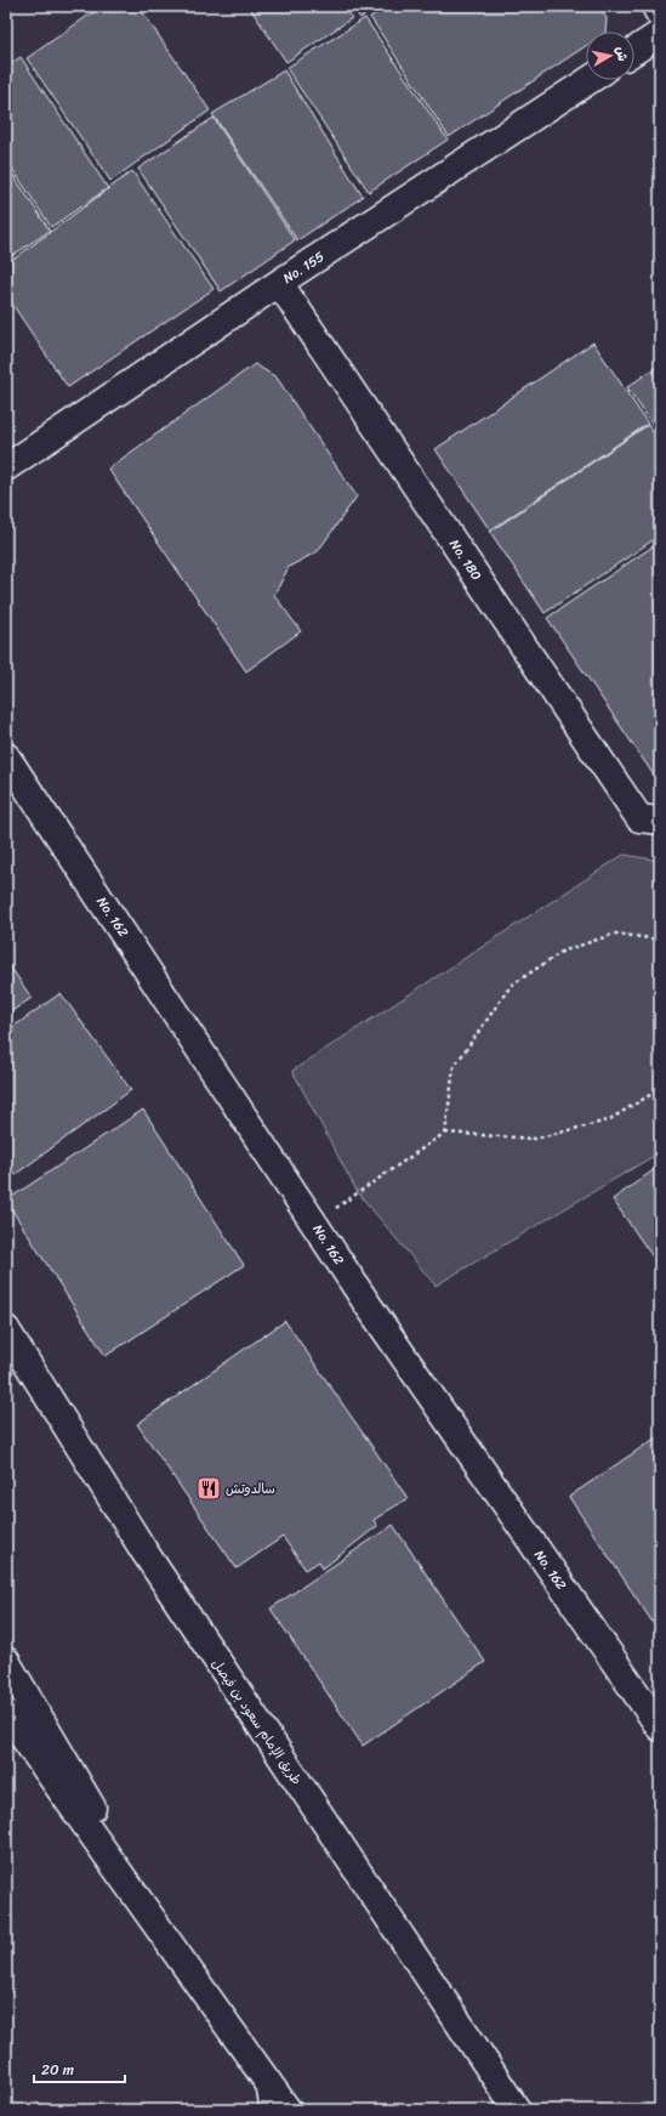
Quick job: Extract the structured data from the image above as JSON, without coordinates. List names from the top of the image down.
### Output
{
  "streets": {
    "street": [
      "No. 155",
      "No. 180",
      "No. 162",
      "طريق الإمام سعود بن فيصل"
    ]
  },
  "crossings": [
    ["No. 155", "No. 180"]
  ],
  "places": {
    "restaurant": ["سالدوتش"]
  },
  "scale_bar": "20 m",
  "north": "right"
}
